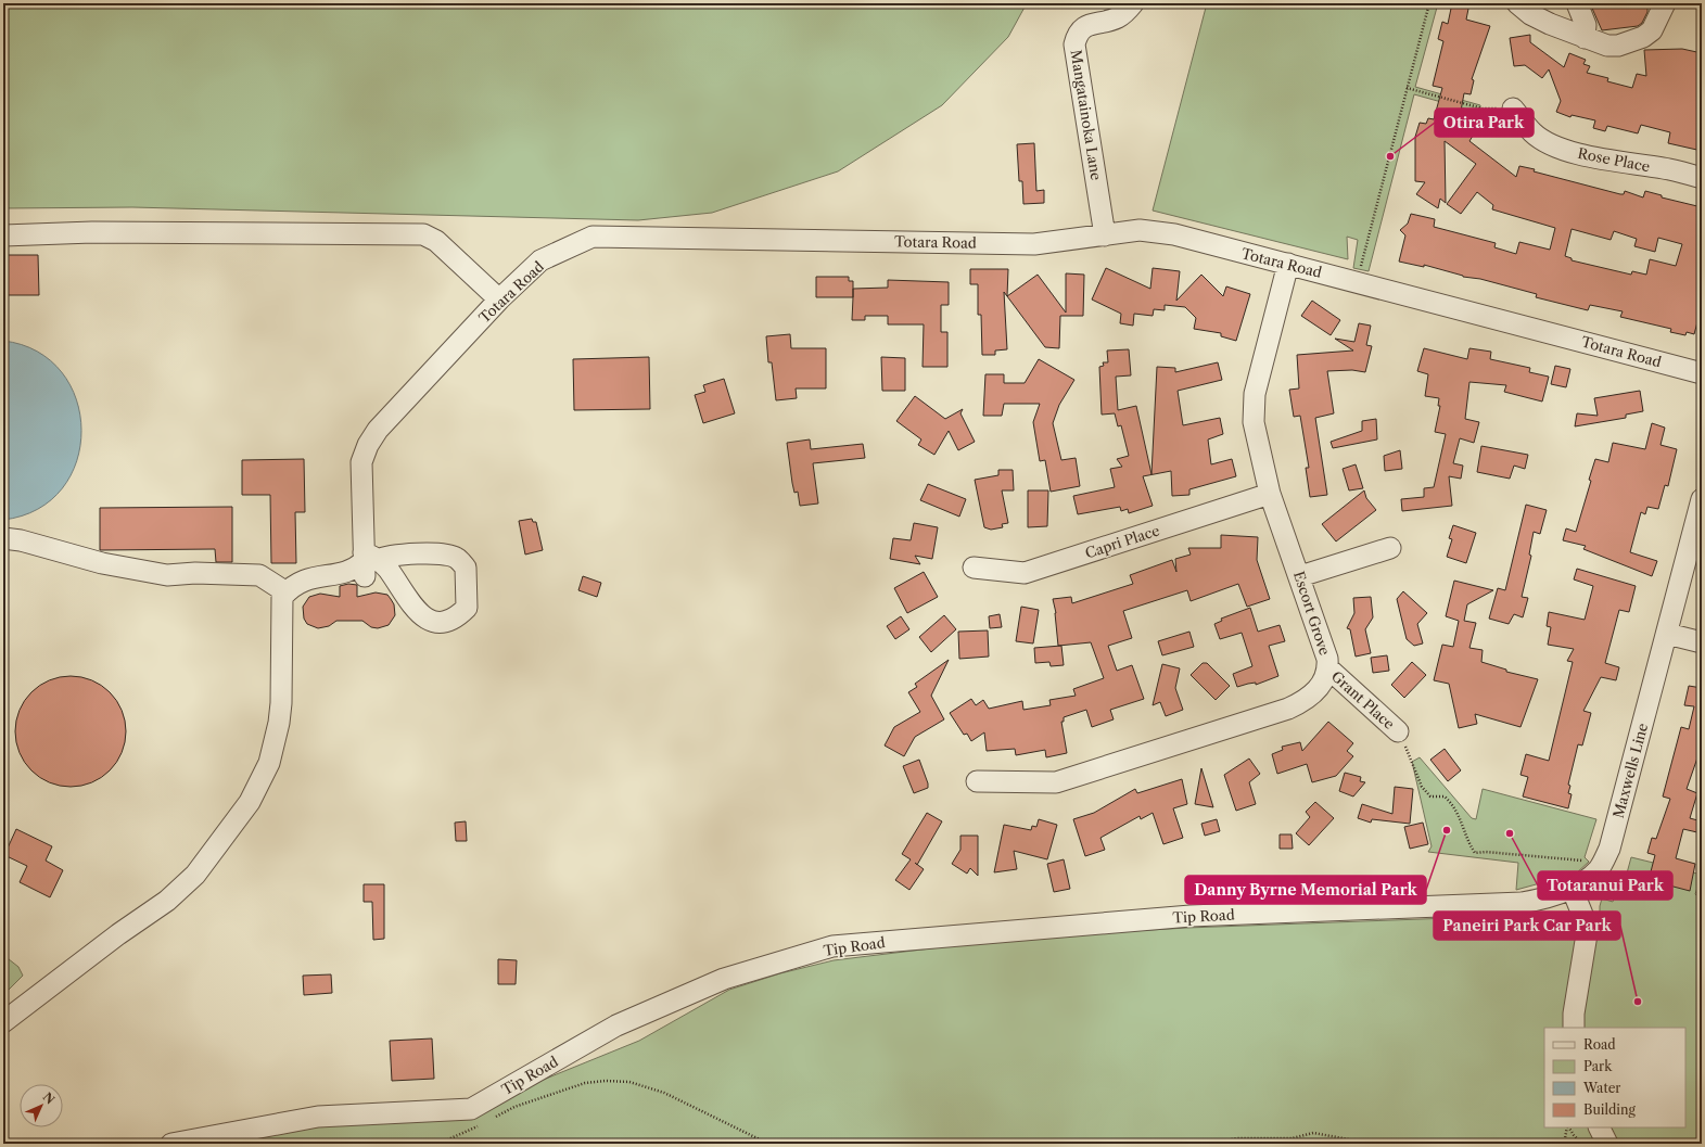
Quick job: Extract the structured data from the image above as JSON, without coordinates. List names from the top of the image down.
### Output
{
  "streets": {
    "street": [
      "Mangatainoka Lane",
      "Rose Place",
      "Totara Road",
      "Capri Place",
      "Escort Grove",
      "Grant Place",
      "Maxwells Line",
      "Tip Road"
    ]
  },
  "crossings": [
    ["Mangatainoka Lane", "Totara Road"],
    ["Totara Road", "Escort Grove"],
    ["Capri Place", "Escort Grove"],
    ["Escort Grove", "Grant Place"],
    ["Maxwells Line", "Tip Road"]
  ],
  "places": [
    "Otira Park",
    "Danny Byrne Memorial Park",
    "Totaranui Park",
    "Paneiri Park Car Park"
  ],
  "legend": [
    "Road",
    "Park",
    "Water",
    "Building"
  ],
  "north": "top right"
}
